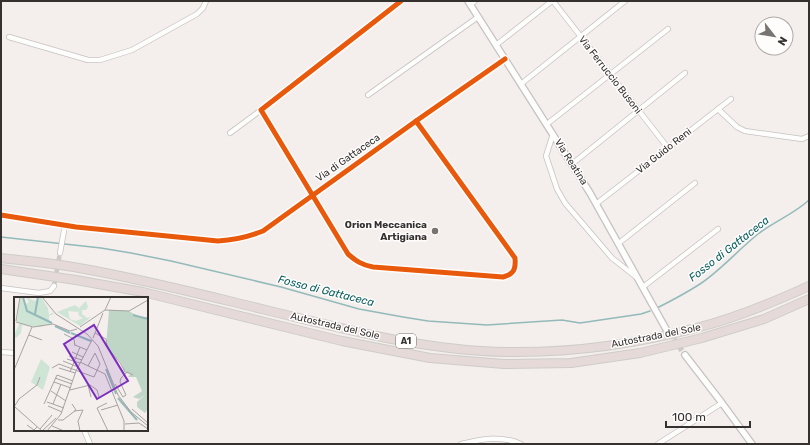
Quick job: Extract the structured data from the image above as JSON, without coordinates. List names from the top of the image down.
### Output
{
  "streets": {
    "highway": ["Autostrada del Sole", "A1"],
    "street": [
      "Via Ferruccio Busoni",
      "Via Guido Reni",
      "Via di Gattaceca",
      "Via Reatina"
    ]
  },
  "crossings": [
    ["Via Ferruccio Busoni", "Via Guido Reni"],
    ["Via Guido Reni", "Via Reatina"],
    ["Via di Gattaceca", "Via Reatina"]
  ],
  "water": ["Fosso di Gattaceca"],
  "places": ["Orion Meccanica Artigiana"],
  "scale_bar": "100 m",
  "north": "bottom right"
}
